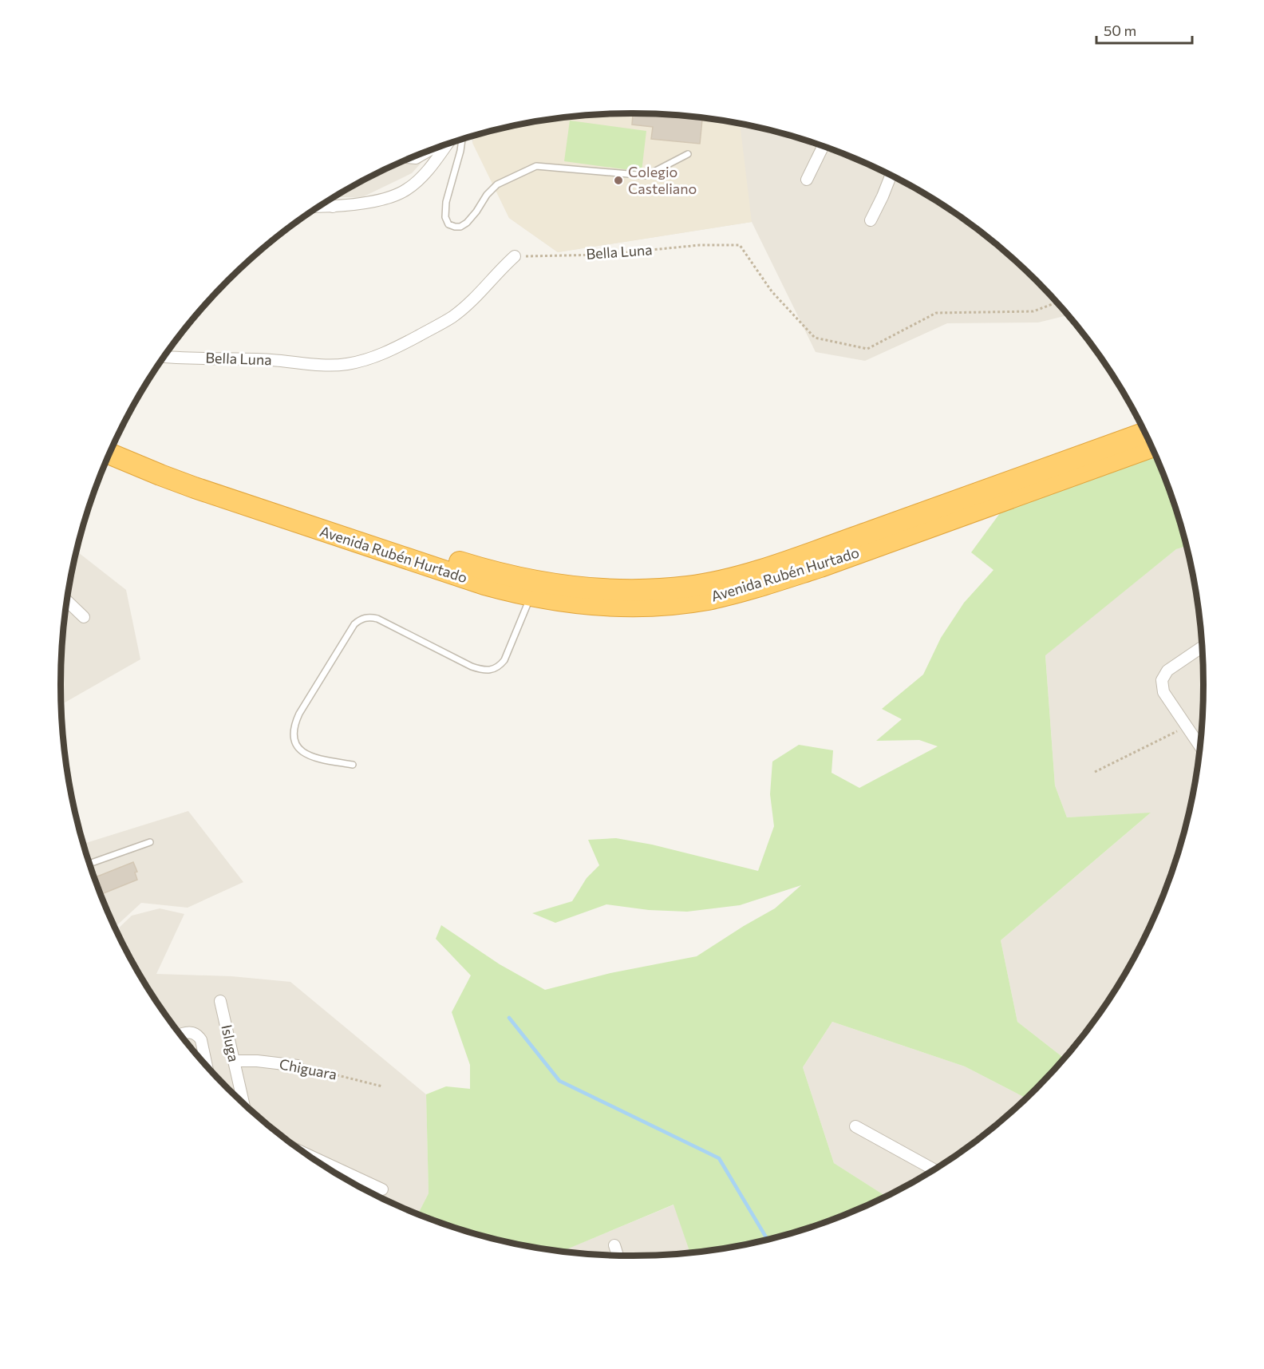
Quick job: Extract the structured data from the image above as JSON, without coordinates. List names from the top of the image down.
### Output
{
  "streets": {
    "highway": ["Avenida Rubén Hurtado"],
    "street": ["Bella Luna", "Isluga", "Chiguara"]
  },
  "crossings": [
    ["Isluga", "Chiguara"]
  ],
  "places": ["Colegio Casteliano"],
  "scale_bar": "50 m"
}
